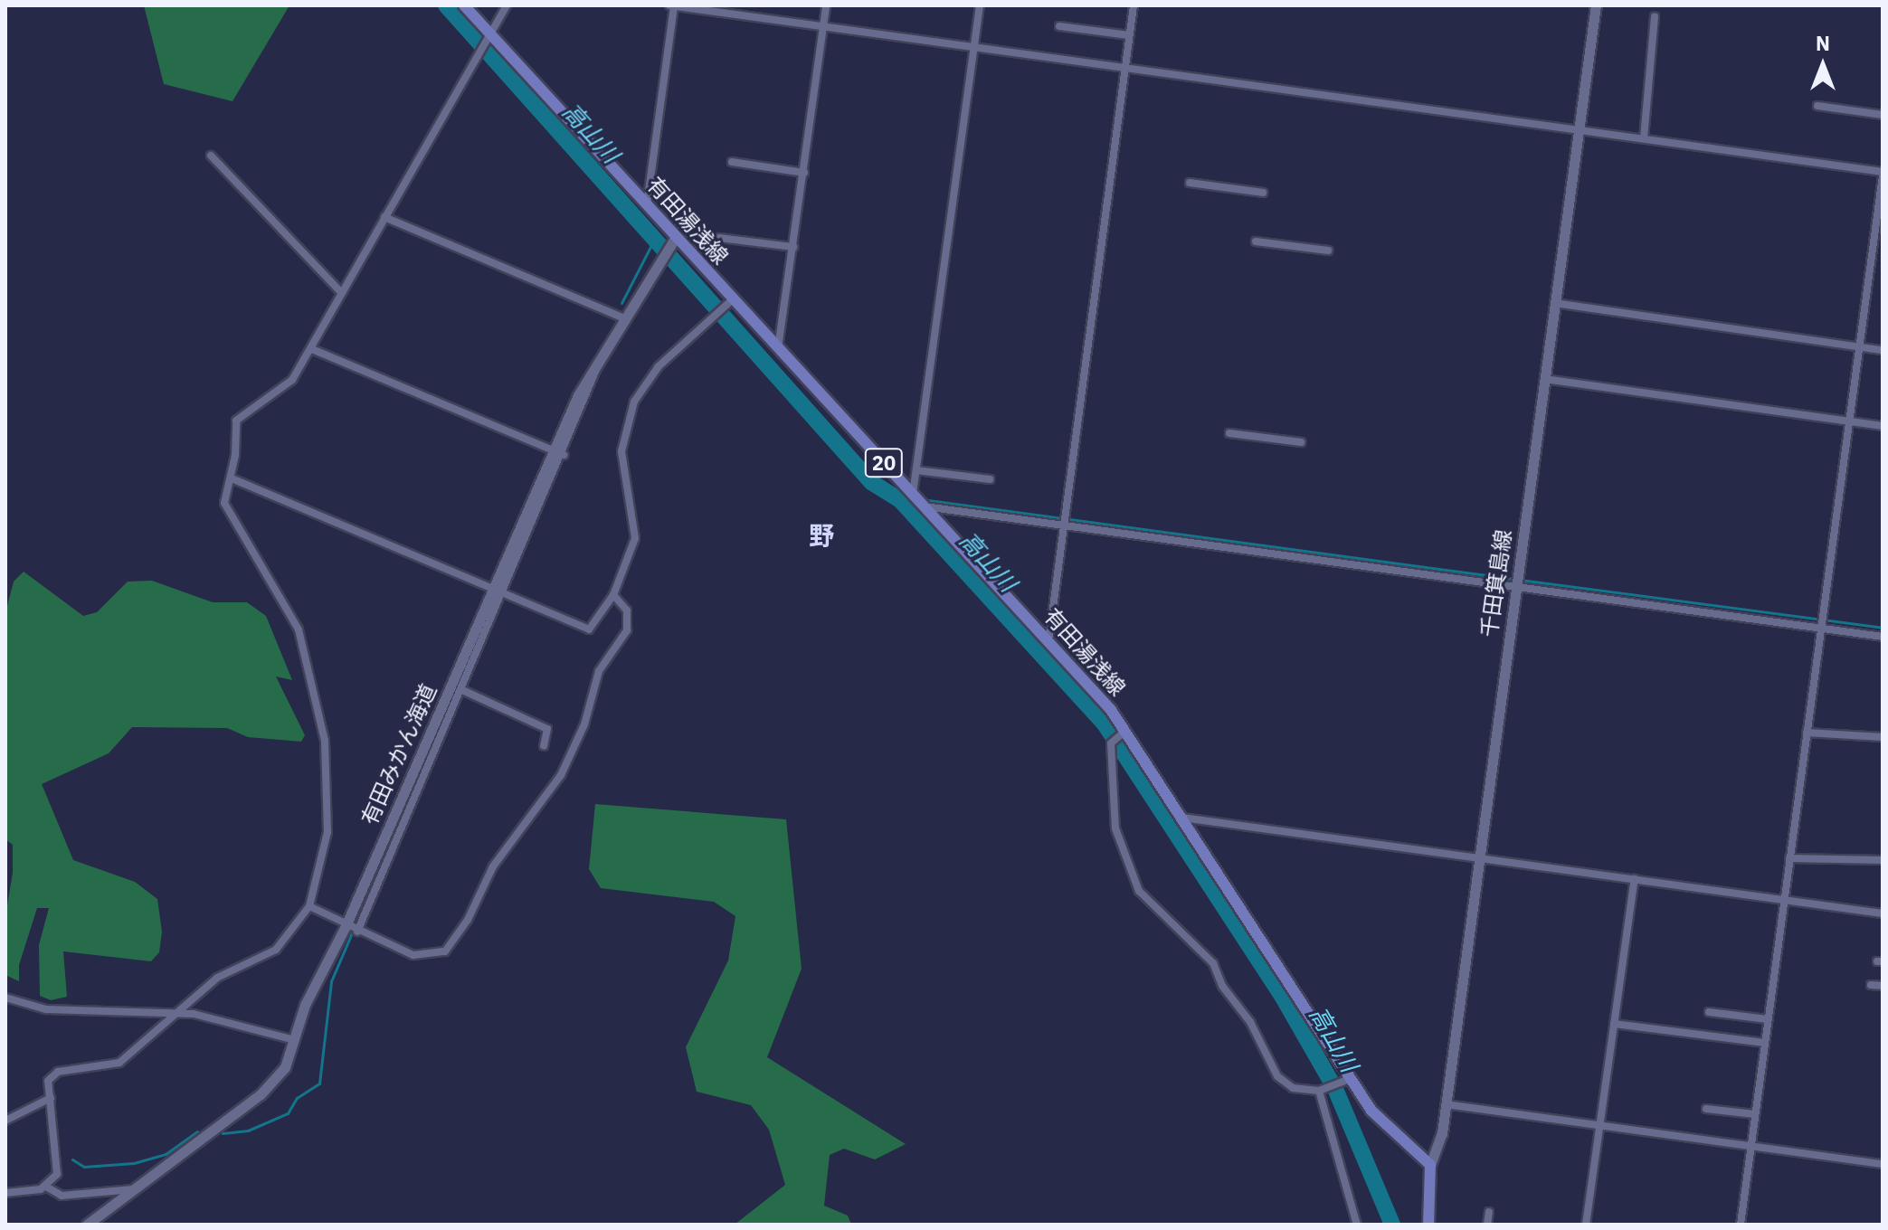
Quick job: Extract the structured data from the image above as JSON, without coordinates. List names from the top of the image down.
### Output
{
  "streets": {
    "main road": ["有田湯浅線", "20"],
    "street": ["千田箕島線", "有田みかん海道"]
  },
  "crossings": [
    ["有田湯浅線", "千田箕島線"],
    ["有田湯浅線", "有田みかん海道"]
  ],
  "districts": ["野"],
  "water": ["高山川"],
  "north": "top"
}
